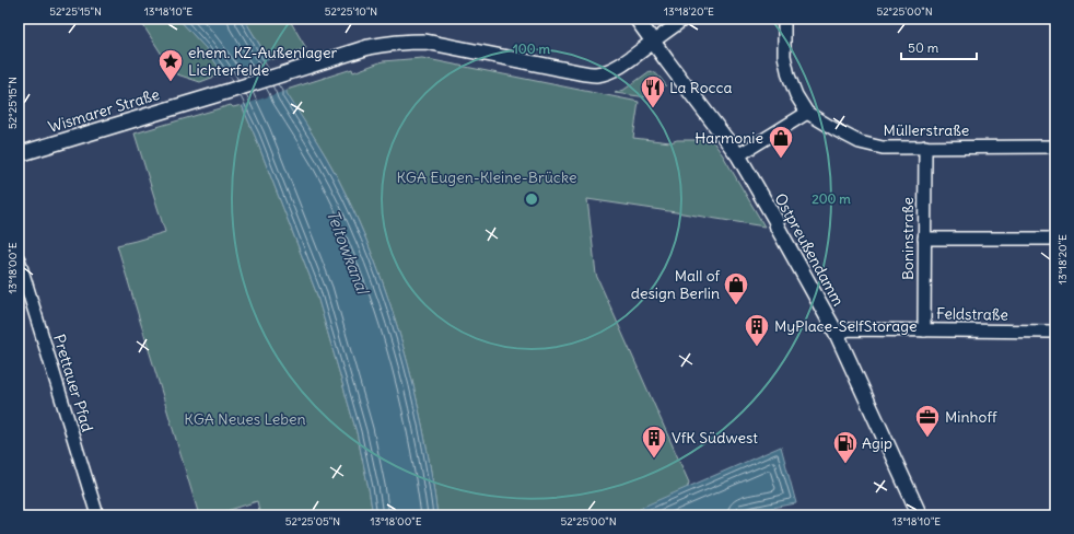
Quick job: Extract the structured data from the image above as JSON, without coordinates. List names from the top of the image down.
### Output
{
  "streets": {
    "main road": ["Wismarer Straße", "Ostpreußendamm"],
    "street": [
      "Müllerstraße",
      "Boninstraße",
      "Feldstraße",
      "Prettauer Pfad"
    ]
  },
  "crossings": [
    ["Wismarer Straße", "Ostpreußendamm"],
    ["Müllerstraße", "Boninstraße"],
    ["Boninstraße", "Feldstraße"],
    ["Ostpreußendamm", "Feldstraße"]
  ],
  "water": ["Teltowkanal"],
  "parks": ["KGA Eugen-Kleine-Brücke", "KGA Neues Leben"],
  "places": {
    "place": ["ehem. KZ-Außenlager Lichterfelde"],
    "restaurant": ["La Rocca"],
    "shop": ["Harmonie", "Mall of design Berlin"],
    "building": ["MyPlace-SelfStorage", "VfK Südwest"],
    "office": ["Minhoff"],
    "fuel station": ["Agip"]
  },
  "scale_bar": "50 m",
  "coordinates": [
    "52°25'15\"N",
    "13°18'10\"E",
    "52°25'10\"N",
    "13°18'20\"E",
    "52°25'00\"N",
    "13°18'00\"E",
    "52°25'05\"N"
  ],
  "rings": ["100 m", "200 m"]
}
